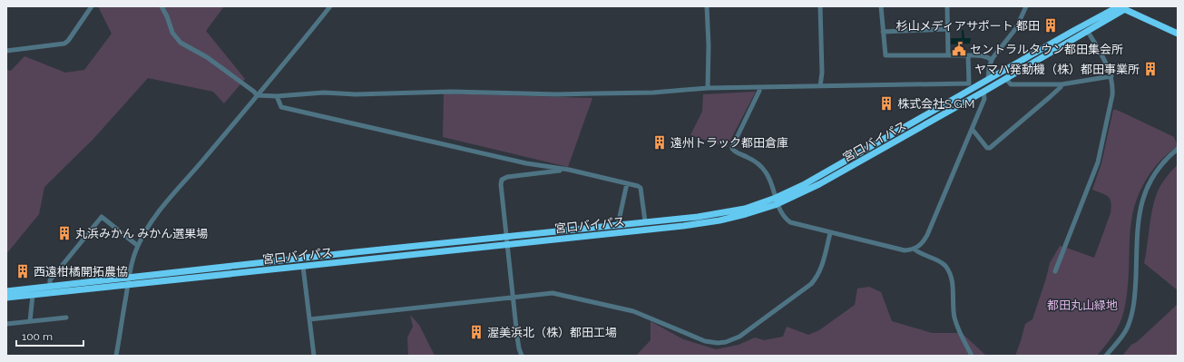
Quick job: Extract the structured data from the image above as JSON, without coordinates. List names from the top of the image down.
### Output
{
  "streets": {
    "highway": ["宮口バイパス"]
  },
  "parks": ["都田丸山緑地"],
  "places": {
    "building": [
      "杉山メディアサポート 都田",
      "ヤマハ発動機（株）都田事業所",
      "株式会社S.G.M",
      "遠州トラック都田倉庫",
      "丸浜みかん みかん選果場",
      "西遠柑橘開拓農協",
      "渥美浜北（株）都田工場"
    ],
    "public building": ["セントラルタウン都田集会所"]
  },
  "scale_bar": "100 m"
}
